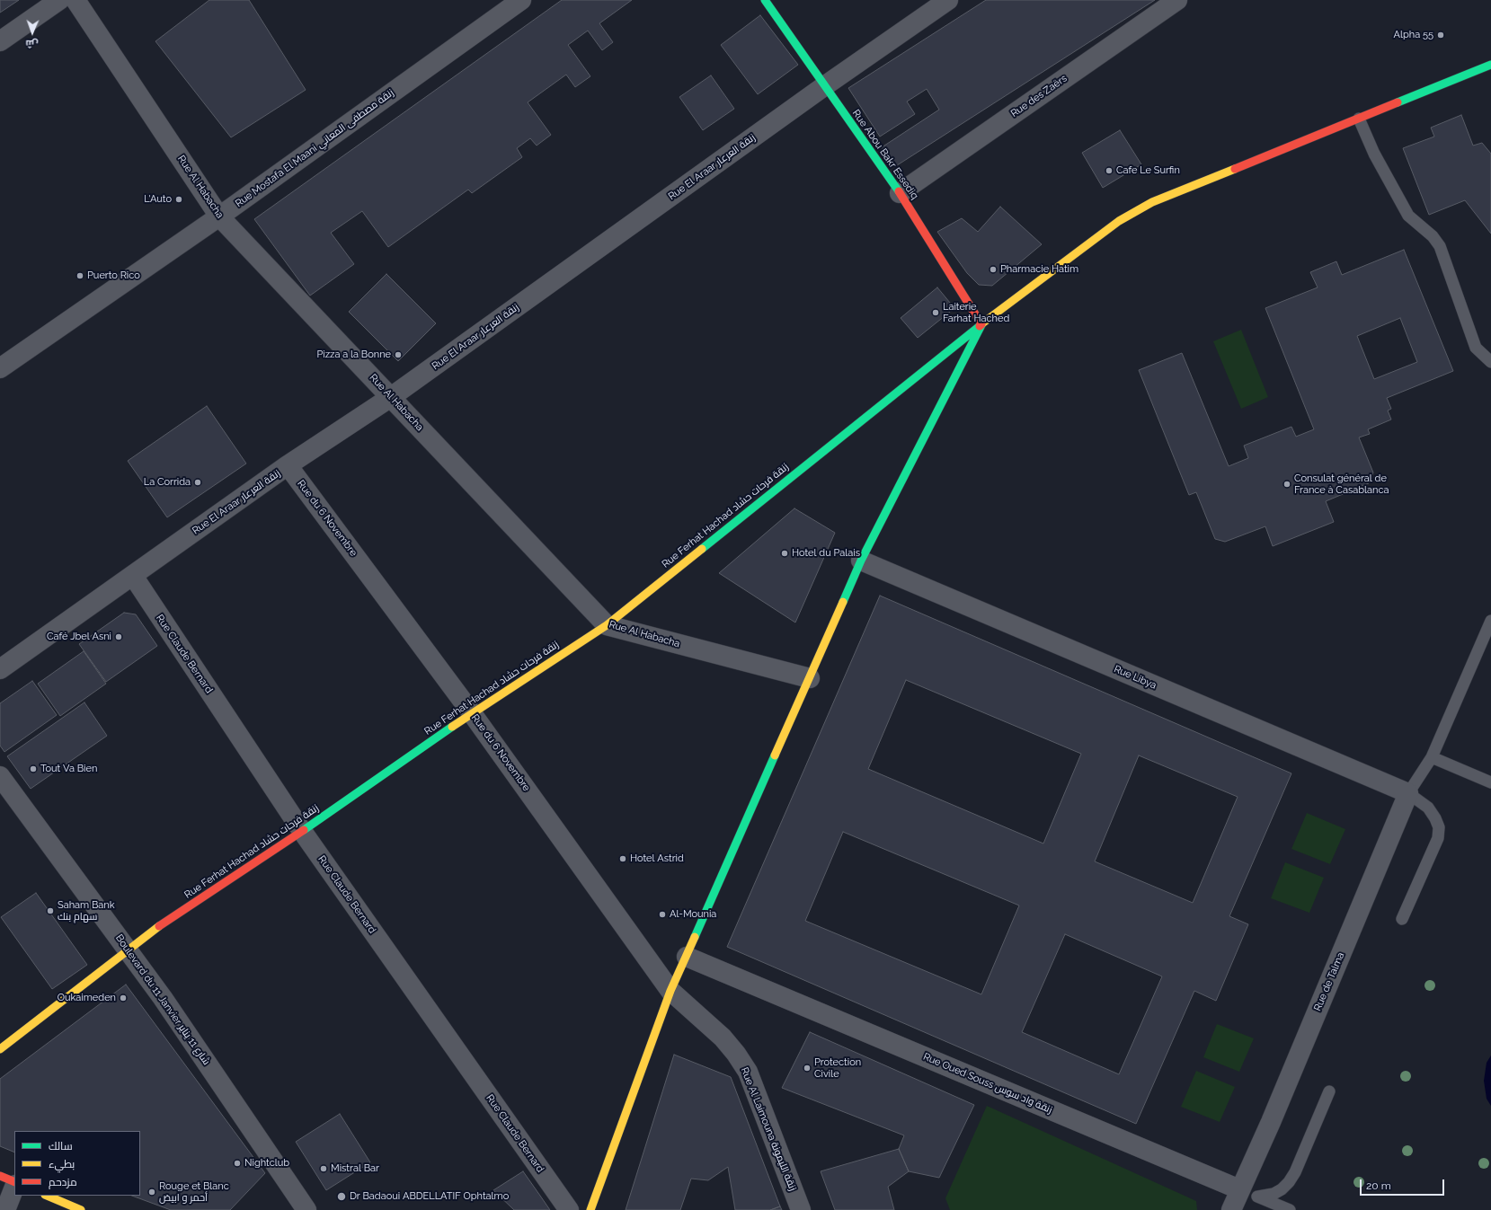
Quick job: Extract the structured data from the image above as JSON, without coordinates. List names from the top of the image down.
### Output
{
  "streets": {
    "street": [
      "Rue des Zaërs",
      "Rue Mostafa El Maani زنقة مصطفى المعاني",
      "Rue Abou Bakr Essediq",
      "Rue El Araar زنقة العرعار",
      "Rue Al Habacha",
      "Rue Ferhat Hachad زنقة فرحات حشاد",
      "Rue du 6 Novembre",
      "Rue Claude Bernard",
      "Rue Libya",
      "Rue de Talma",
      "Boulevard du 11 Janvier شارع 11 يناير",
      "Rue Oued Souss زنقة واد سوس",
      "Rue Al Laimouna زنقة الليمونة"
    ]
  },
  "crossings": [
    ["Rue des Zaërs", "Rue Abou Bakr Essediq"],
    ["Rue Mostafa El Maani زنقة مصطفى المعاني", "Rue Al Habacha"],
    ["Rue Abou Bakr Essediq", "Rue El Araar زنقة العرعار"],
    ["Rue Abou Bakr Essediq", "Rue Ferhat Hachad زنقة فرحات حشاد"],
    ["Rue El Araar زنقة العرعار", "Rue Al Habacha"],
    ["Rue El Araar زنقة العرعار", "Rue du 6 Novembre"],
    ["Rue El Araar زنقة العرعار", "Rue Claude Bernard"],
    ["Rue Al Habacha", "Rue Ferhat Hachad زنقة فرحات حشاد"],
    ["Rue Ferhat Hachad زنقة فرحات حشاد", "Rue du 6 Novembre"],
    ["Rue Ferhat Hachad زنقة فرحات حشاد", "Rue Claude Bernard"],
    ["Rue Ferhat Hachad زنقة فرحات حشاد", "Boulevard du 11 Janvier شارع 11 يناير"],
    ["Rue du 6 Novembre", "Rue Al Laimouna زنقة الليمونة"],
    ["Rue Libya", "Rue de Talma"],
    ["Rue de Talma", "Rue Oued Souss زنقة واد سوس"]
  ],
  "places": [
    "Alpha 55",
    "Cafe Le Surfin",
    "L'Auto",
    "Pharmacie Hatim",
    "Puerto Rico",
    "Laiterie Farhat Hached",
    "Pizza a la Bonne",
    "La Corrida",
    "Consulat général de France à Casablanca",
    "Hotel du Palais",
    "Café Jbel Asni",
    "Tout Va Bien",
    "Hotel Astrid",
    "Saham Bank سهام بنك",
    "Al-Mounia",
    "Oukaimeden",
    "Protection Civile",
    "Nightclub",
    "Mistral Bar",
    "Rouge et Blanc أحمر و ابيض",
    "Dr Badaoui ABDELLATIF Ophtalmo"
  ],
  "legend": ["سالك", "بطيء", "مزدحم"],
  "scale_bar": "20 m",
  "north": "bottom"
}
